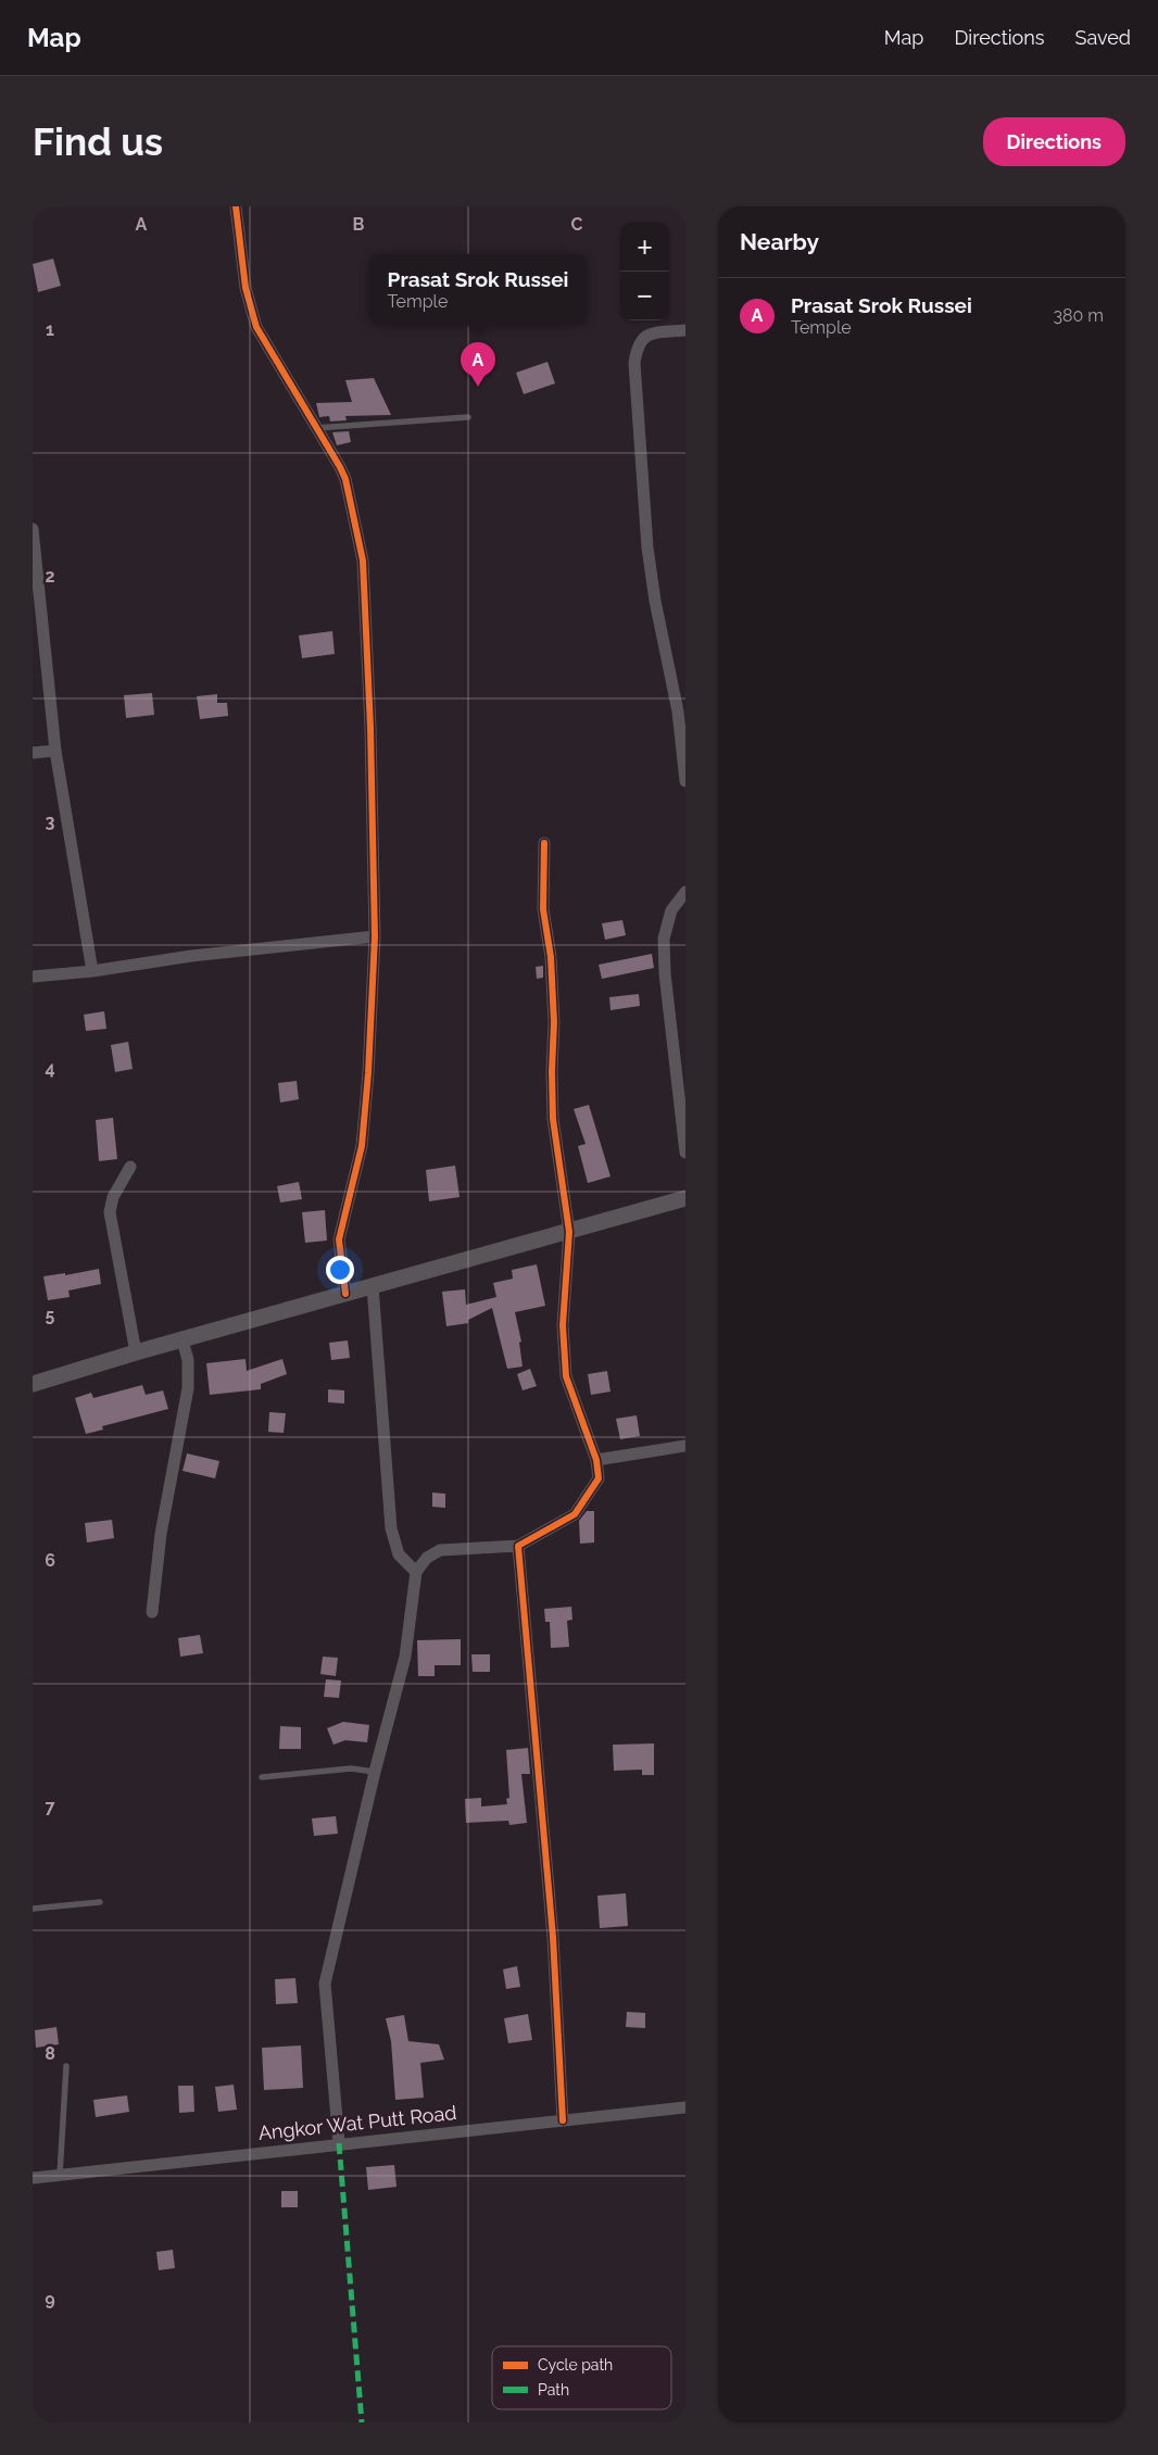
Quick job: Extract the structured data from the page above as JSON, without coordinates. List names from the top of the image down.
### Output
{
  "streets": {
    "street": ["Angkor Wat Putt Road"]
  },
  "legend": ["Cycle path", "Path"],
  "page": {
    "header": "Map",
    "nav": ["Map", "Directions", "Saved"],
    "buttons": "Directions",
    "title": "Find us",
    "heading": "Nearby",
    "map_buttons": ["+", "−"],
    "popup": ["Prasat Srok Russei", "Temple"],
    "list": [
      {
        "mark": "A",
        "name": "Prasat Srok Russei",
        "note": "Temple",
        "value": "380 m"
      }
    ],
    "pins": "A"
  },
  "grid": {
    "columns": ["A", "B", "C"],
    "rows": [
      "1",
      "2",
      "3",
      "4",
      "5",
      "6",
      "7",
      "8",
      "9"
    ]
  }
}
